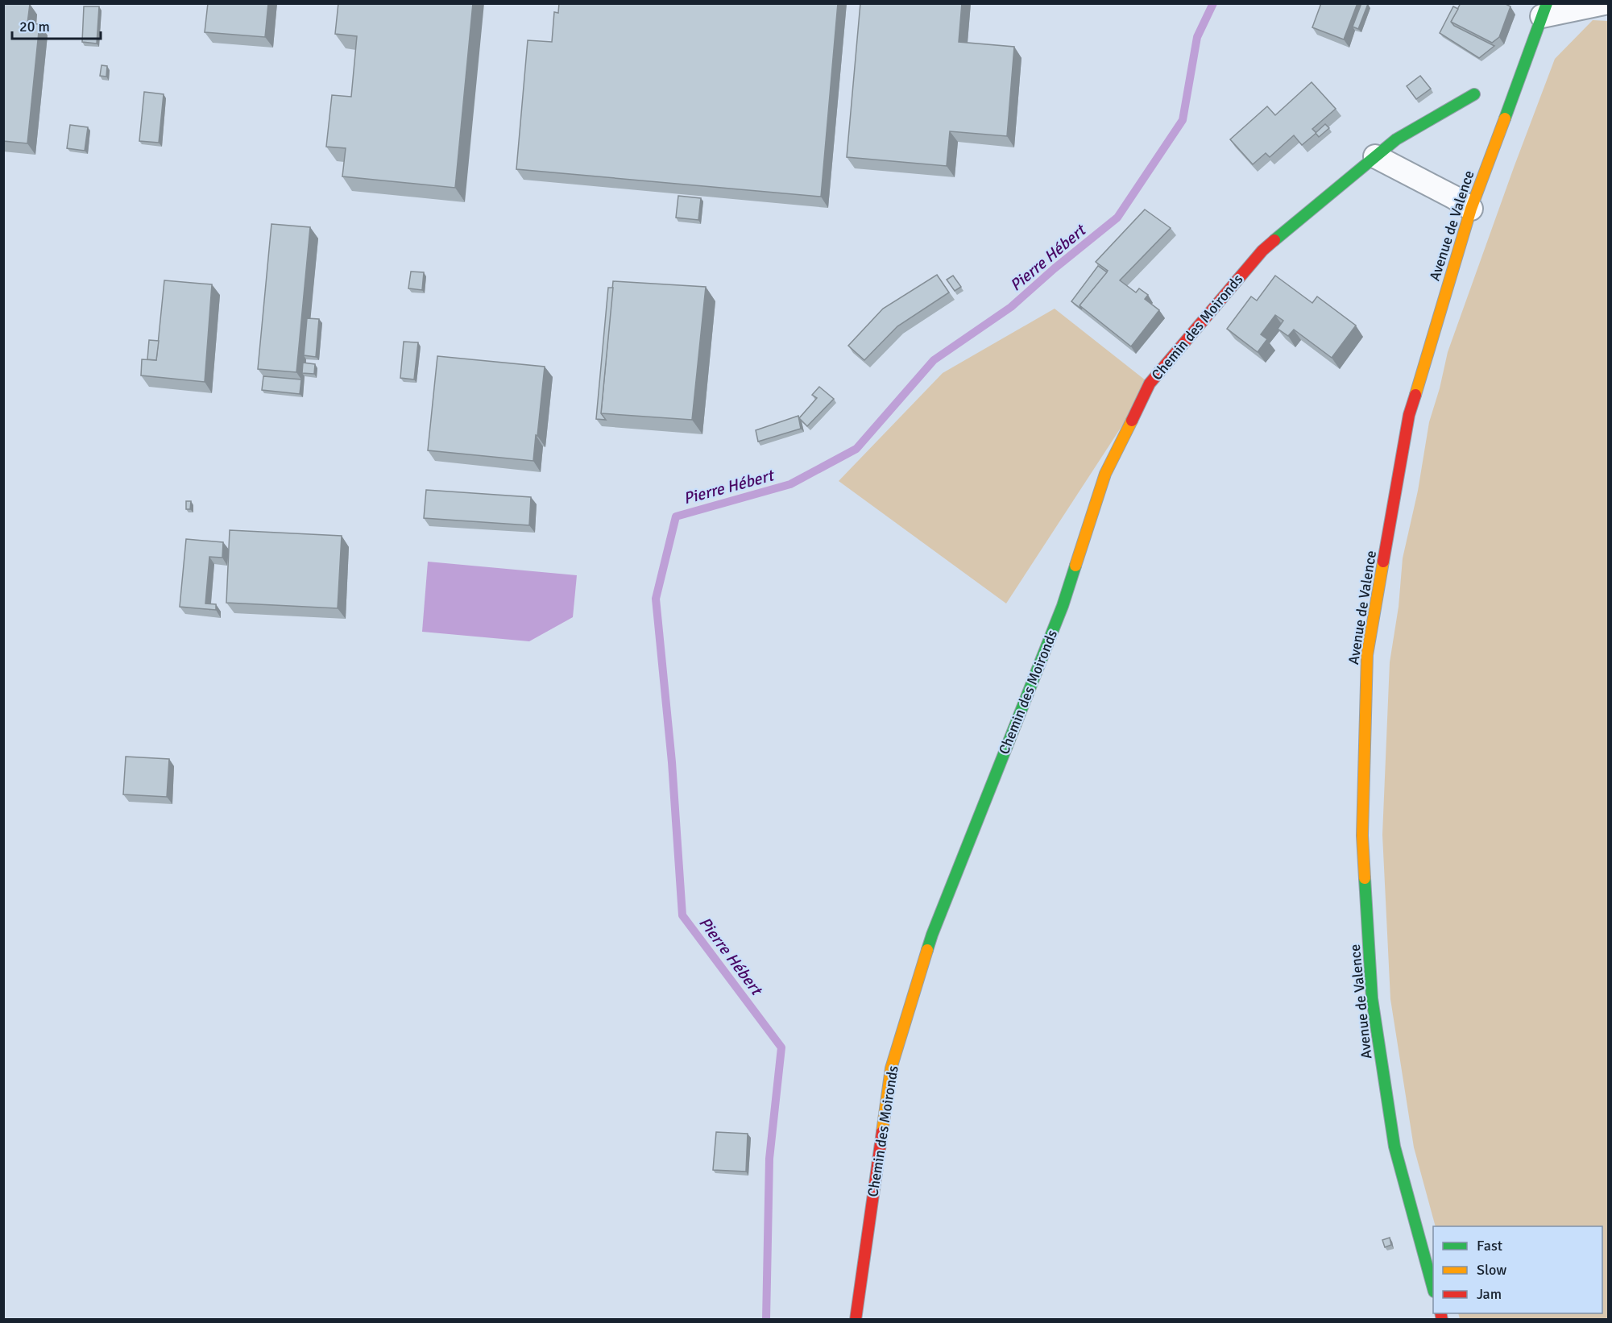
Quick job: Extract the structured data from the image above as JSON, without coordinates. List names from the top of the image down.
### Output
{
  "streets": {
    "street": ["Avenue de Valence", "Chemin des Moironds"]
  },
  "water": ["Pierre Hébert"],
  "legend": ["Fast", "Slow", "Jam"],
  "scale_bar": "20 m"
}
